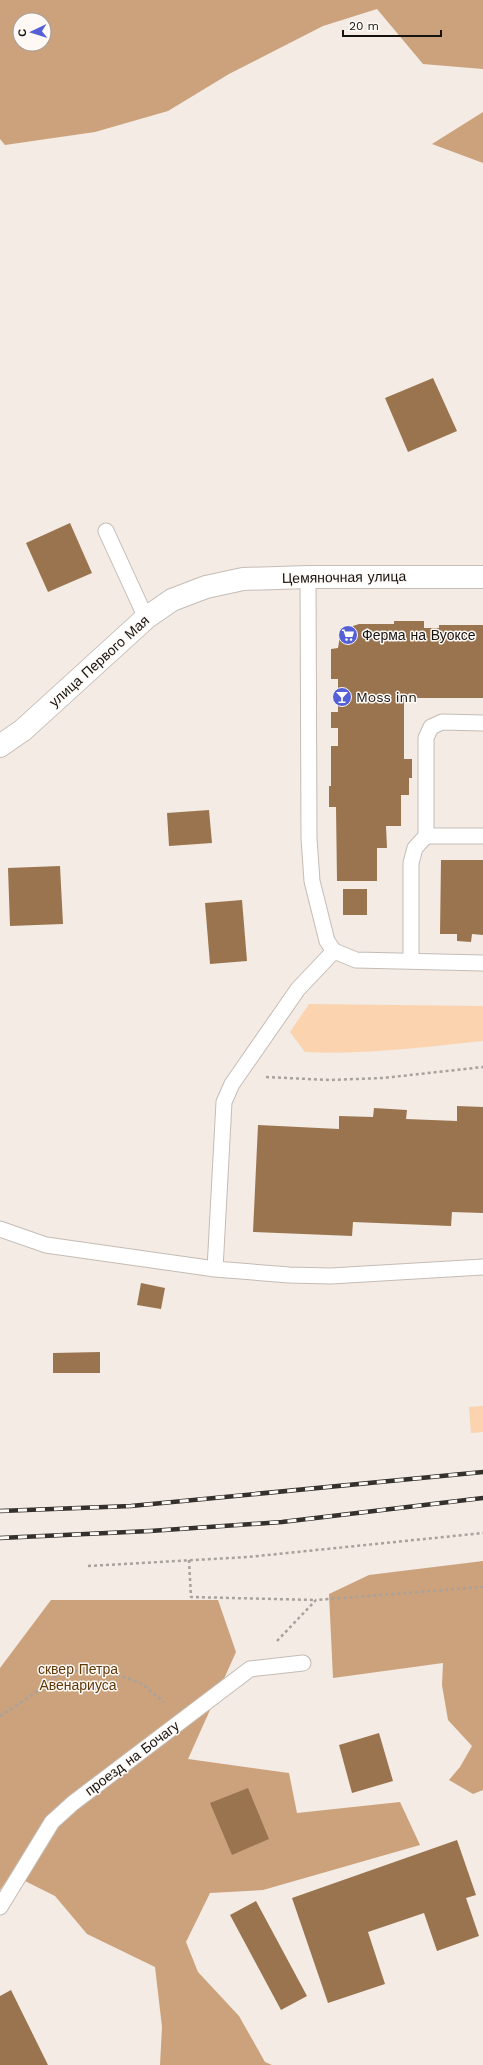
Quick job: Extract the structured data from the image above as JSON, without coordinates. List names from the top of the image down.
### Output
{
  "streets": {
    "street": ["Цемяночная улица", "улица Первого Мая"],
    "lane": ["проезд на Бочагу"]
  },
  "crossings": [
    ["Цемяночная улица", "улица Первого Мая"]
  ],
  "parks": ["сквер Петра Авенариуса"],
  "places": {
    "supermarket": ["Ферма на Вуоксе"],
    "bar": ["Moss inn"]
  },
  "scale_bar": "20 m",
  "north": "left"
}
